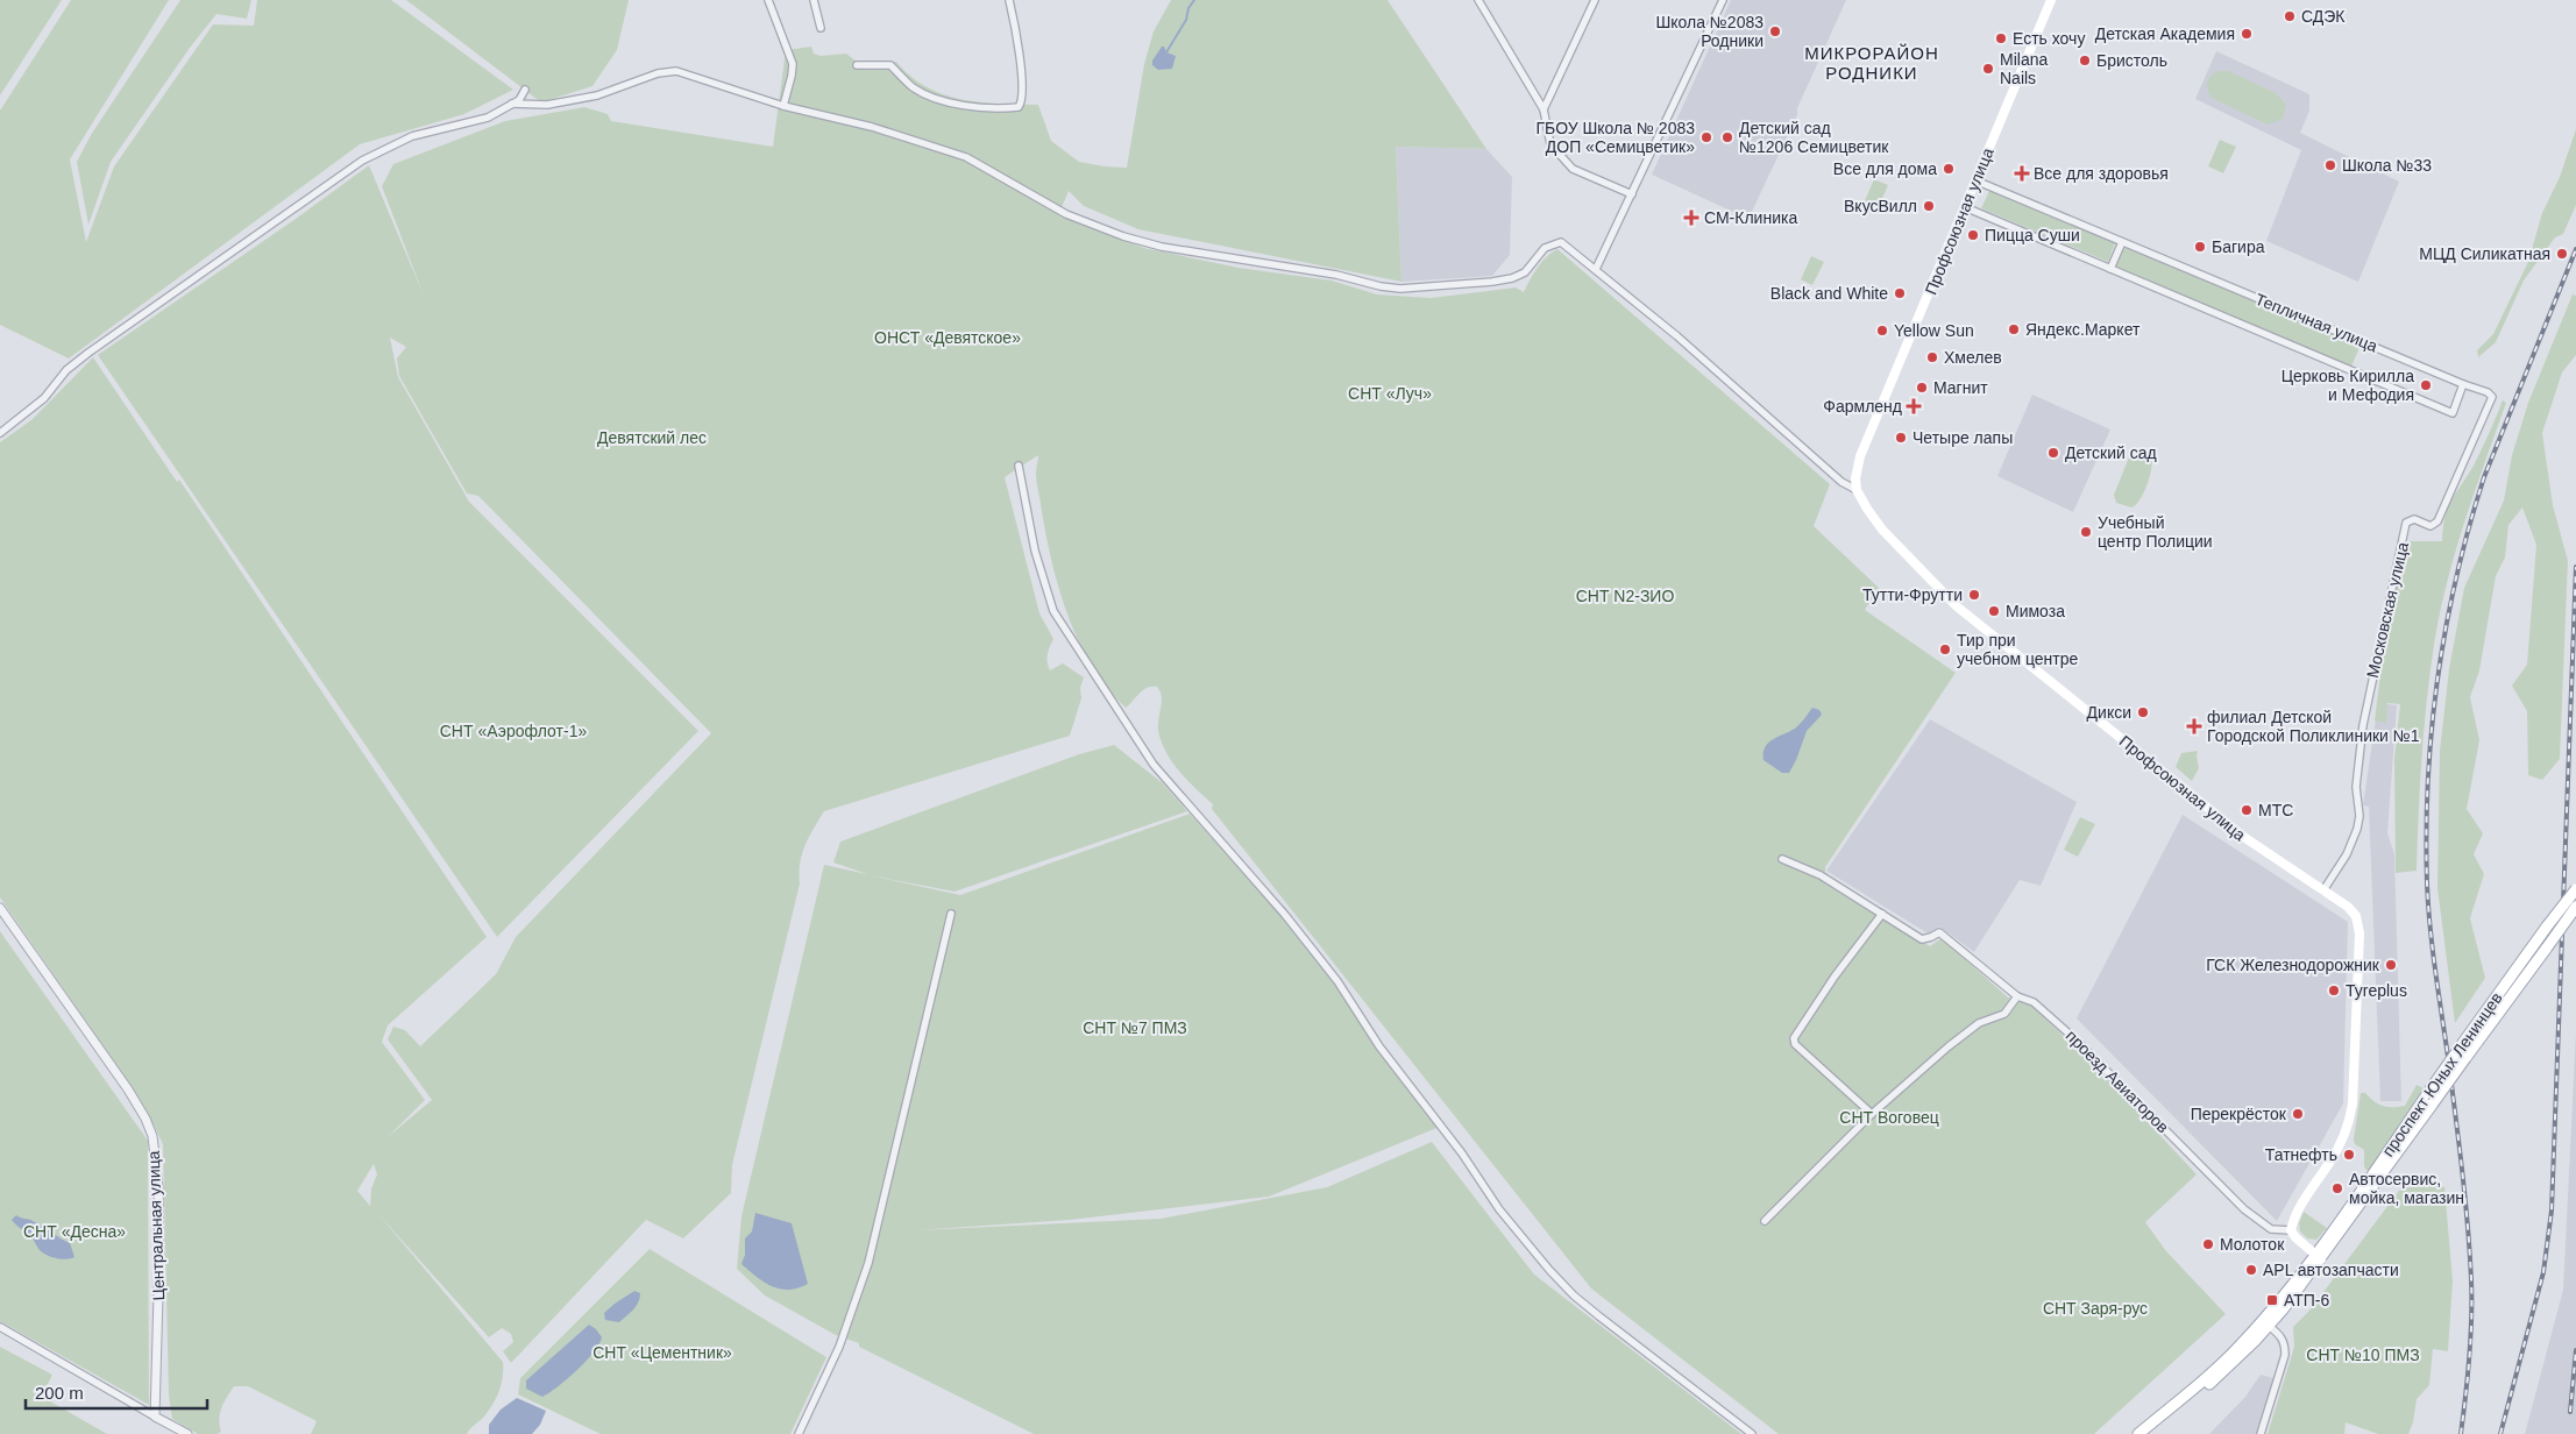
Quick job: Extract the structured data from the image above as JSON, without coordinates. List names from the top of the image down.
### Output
{
  "streets": {
    "main road": ["Профсоюзная улица", "проспект Юных Ленинцев"],
    "street": [
      "Тепличная улица",
      "Московская улица",
      "проезд Авиаторов",
      "Центральная улица"
    ]
  },
  "crossings": [
    ["Профсоюзная улица", "Тепличная улица"],
    ["Профсоюзная улица", "Московская улица"],
    ["Профсоюзная улица", "проезд Авиаторов"],
    ["Тепличная улица", "Московская улица"]
  ],
  "districts": ["МИКРОРАЙОН РОДНИКИ"],
  "parks": [
    "ОНСТ «Девятское»",
    "СНТ «Луч»",
    "Девятский лес",
    "СНТ N2-ЗИО",
    "СНТ «Аэрофлот-1»",
    "СНТ №7 ПМЗ",
    "СНТ Воговец",
    "СНТ «Десна»",
    "СНТ Заря-рус",
    "СНТ «Цементник»",
    "СНТ №10 ПМЗ"
  ],
  "places": {
    "other": [
      "СДЭК",
      "Школа №2083 Родники",
      "Детская Академия",
      "Есть хочу",
      "Бристоль",
      "Milana Nails",
      "ГБОУ Школа № 2083 ДОП «Семицветик»",
      "Детский сад №1206 Семицветик",
      "Школа №33",
      "Все для дома",
      "ВкусВилл",
      "Пицца Суши",
      "Багира",
      "МЦД Силикатная",
      "Black and White",
      "Яндекс.Маркет",
      "Yellow Sun",
      "Хмелев",
      "Церковь Кирилла и Мефодия",
      "Магнит",
      "Четыре лапы",
      "Детский сад",
      "Учебный центр Полиции",
      "Тутти-Фрутти",
      "Мимоза",
      "Тир при учебном центре",
      "Дикси",
      "МТС",
      "ГСК Железнодорожник",
      "Tyreplus",
      "Перекрёсток",
      "Татнефть",
      "Автосервис, мойка, магазин",
      "Молоток",
      "APL автозапчасти"
    ],
    "health": [
      "Все для здоровья",
      "СМ-Клиника",
      "Фармленд",
      "филиал Детской Городской Поликлиники №1"
    ],
    "transit": ["АТП-6"]
  },
  "scale_bar": "200 m"
}
